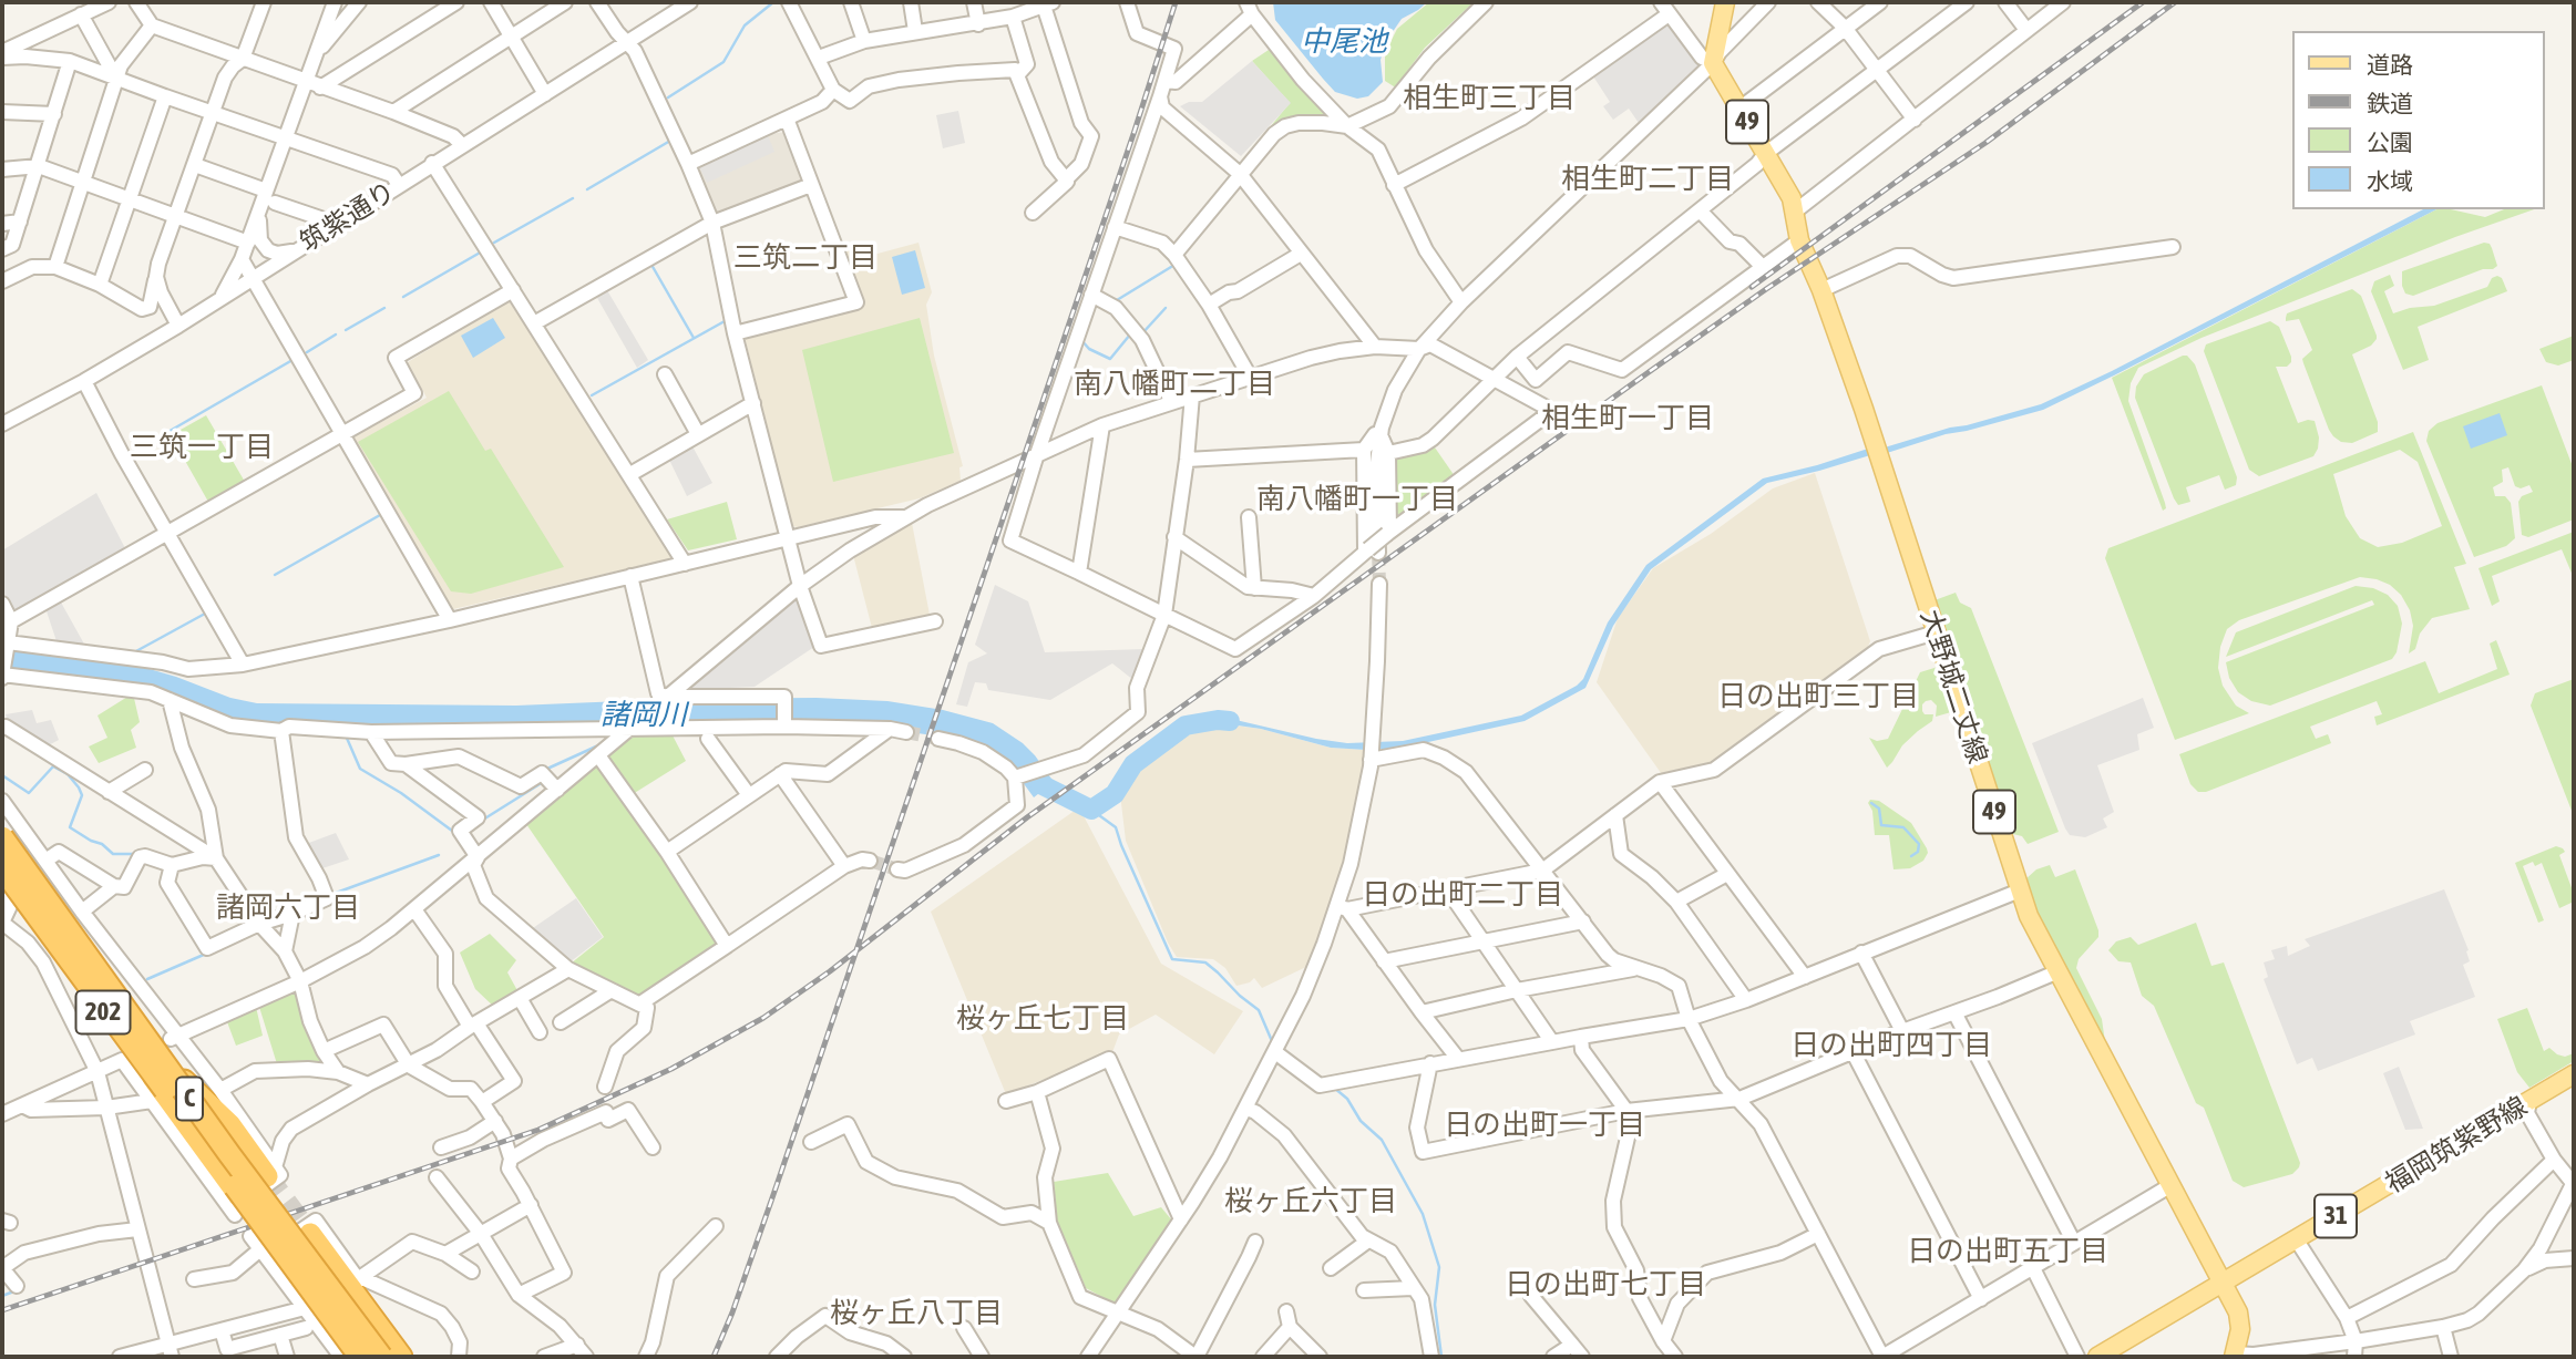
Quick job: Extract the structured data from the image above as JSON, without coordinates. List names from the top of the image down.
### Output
{
  "streets": {
    "highway": ["202", "C"],
    "main road": [
      "49",
      "大野城二丈線",
      "福岡筑紫野線",
      "31"
    ],
    "street": ["筑紫通り"]
  },
  "crossings": [
    ["49", "大野城二丈線"],
    ["大野城二丈線", "福岡筑紫野線"],
    ["202", "C"]
  ],
  "districts": [
    "相生町三丁目",
    "相生町二丁目",
    "三筑二丁目",
    "南八幡町二丁目",
    "相生町一丁目",
    "三筑一丁目",
    "南八幡町一丁目",
    "日の出町三丁目",
    "日の出町二丁目",
    "諸岡六丁目",
    "桜ヶ丘七丁目",
    "日の出町四丁目",
    "日の出町一丁目",
    "桜ヶ丘六丁目",
    "日の出町五丁目",
    "日の出町七丁目",
    "桜ヶ丘八丁目"
  ],
  "water": ["中尾池", "諸岡川"],
  "legend": [
    "道路",
    "鉄道",
    "公園",
    "水域"
  ]
}
